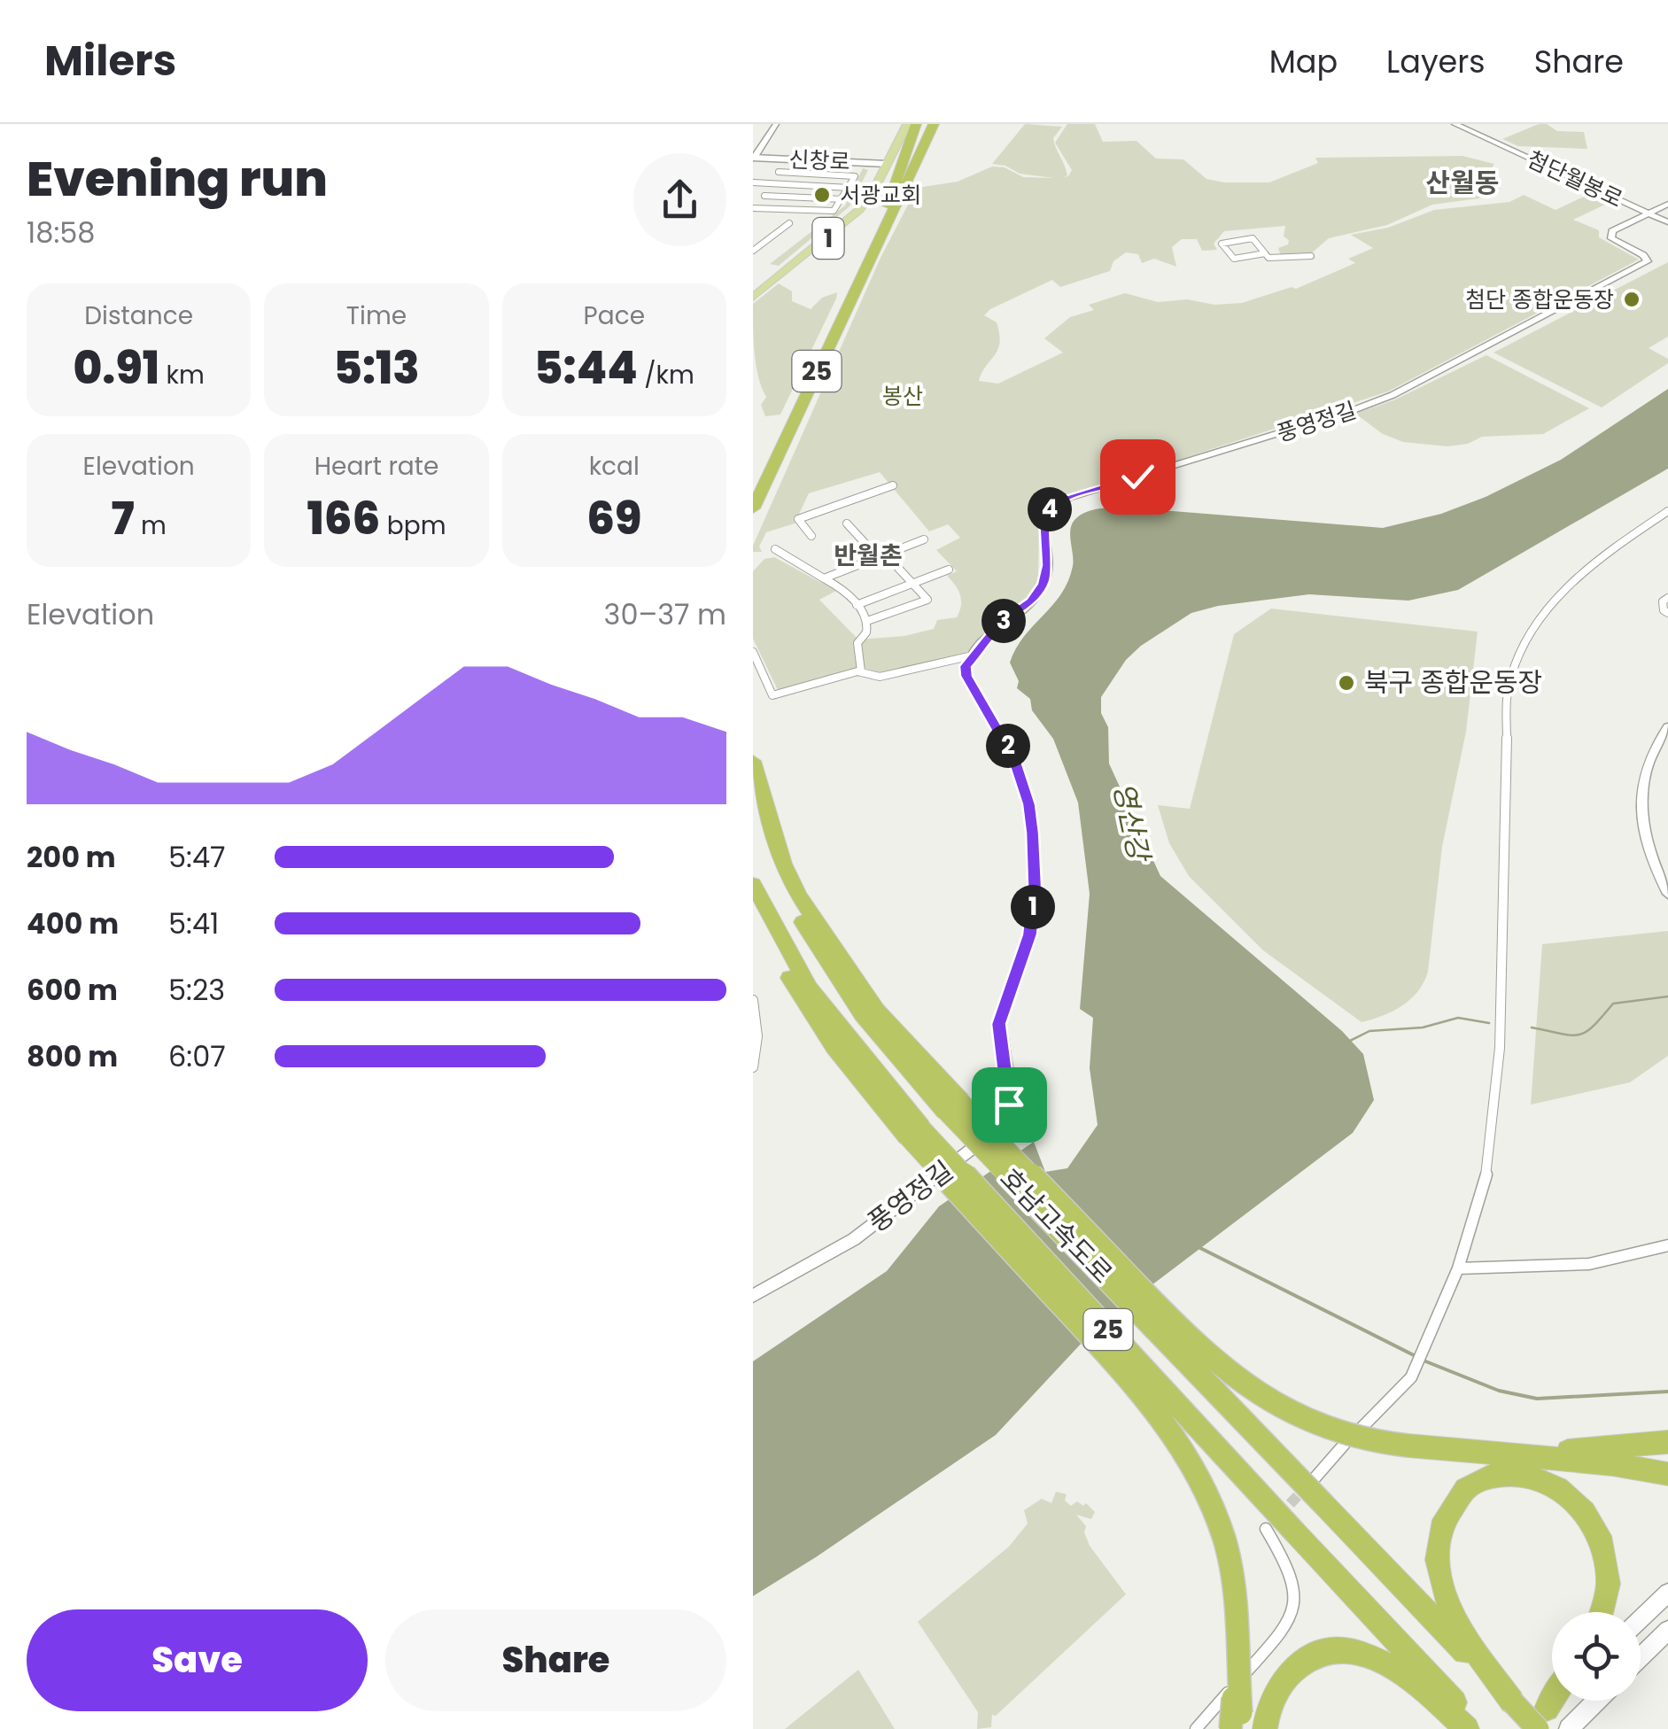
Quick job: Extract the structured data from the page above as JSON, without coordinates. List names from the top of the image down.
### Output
{
  "streets": {
    "highway": ["25", "호남고속도로"],
    "main road": ["신창로", "1"],
    "street": ["첨단월봉로", "풍영정길"]
  },
  "crossings": [
    ["신창로", "1"],
    ["첨단월봉로", "풍영정길"]
  ],
  "districts": ["산월동", "반월촌"],
  "water": ["영산강"],
  "parks": ["봉산"],
  "places": ["서광교회", "첨단 종합운동장", "북구 종합운동장"],
  "page": {
    "header": "Milers",
    "nav": ["Map", "Layers", "Share"],
    "heading": ["Evening run", "18:58"],
    "stats": [
      ["Distance", "0.91 km"],
      ["Time", "5:13"],
      ["Pace", "5:44 /km"],
      ["Elevation", "7 m"],
      ["Heart rate", "166 bpm"],
      ["kcal", "69"]
    ],
    "pins": [
      "4",
      "3",
      "2",
      "1"
    ],
    "chart": ["Elevation", "30–37 m"],
    "list": [
      {
        "name": "200 m",
        "note": "5:47"
      },
      {
        "name": "400 m",
        "note": "5:41"
      },
      {
        "name": "600 m",
        "note": "5:23"
      },
      {
        "name": "800 m",
        "note": "6:07"
      }
    ],
    "buttons": ["Save", "Share"]
  }
}
